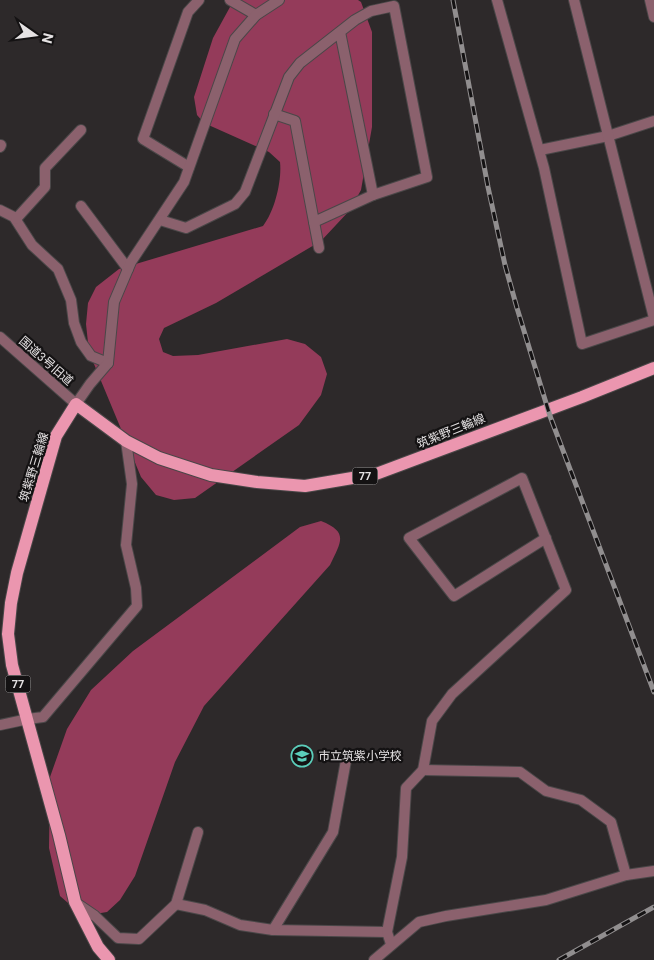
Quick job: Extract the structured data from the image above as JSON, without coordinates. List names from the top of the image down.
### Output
{
  "streets": {
    "main road": ["筑紫野三輪線", "77"],
    "street": ["国道3号旧道"]
  },
  "crossings": [
    ["国道3号旧道", "筑紫野三輪線"]
  ],
  "places": {
    "school or university": ["市立筑紫小学校"]
  },
  "north": "right"
}
